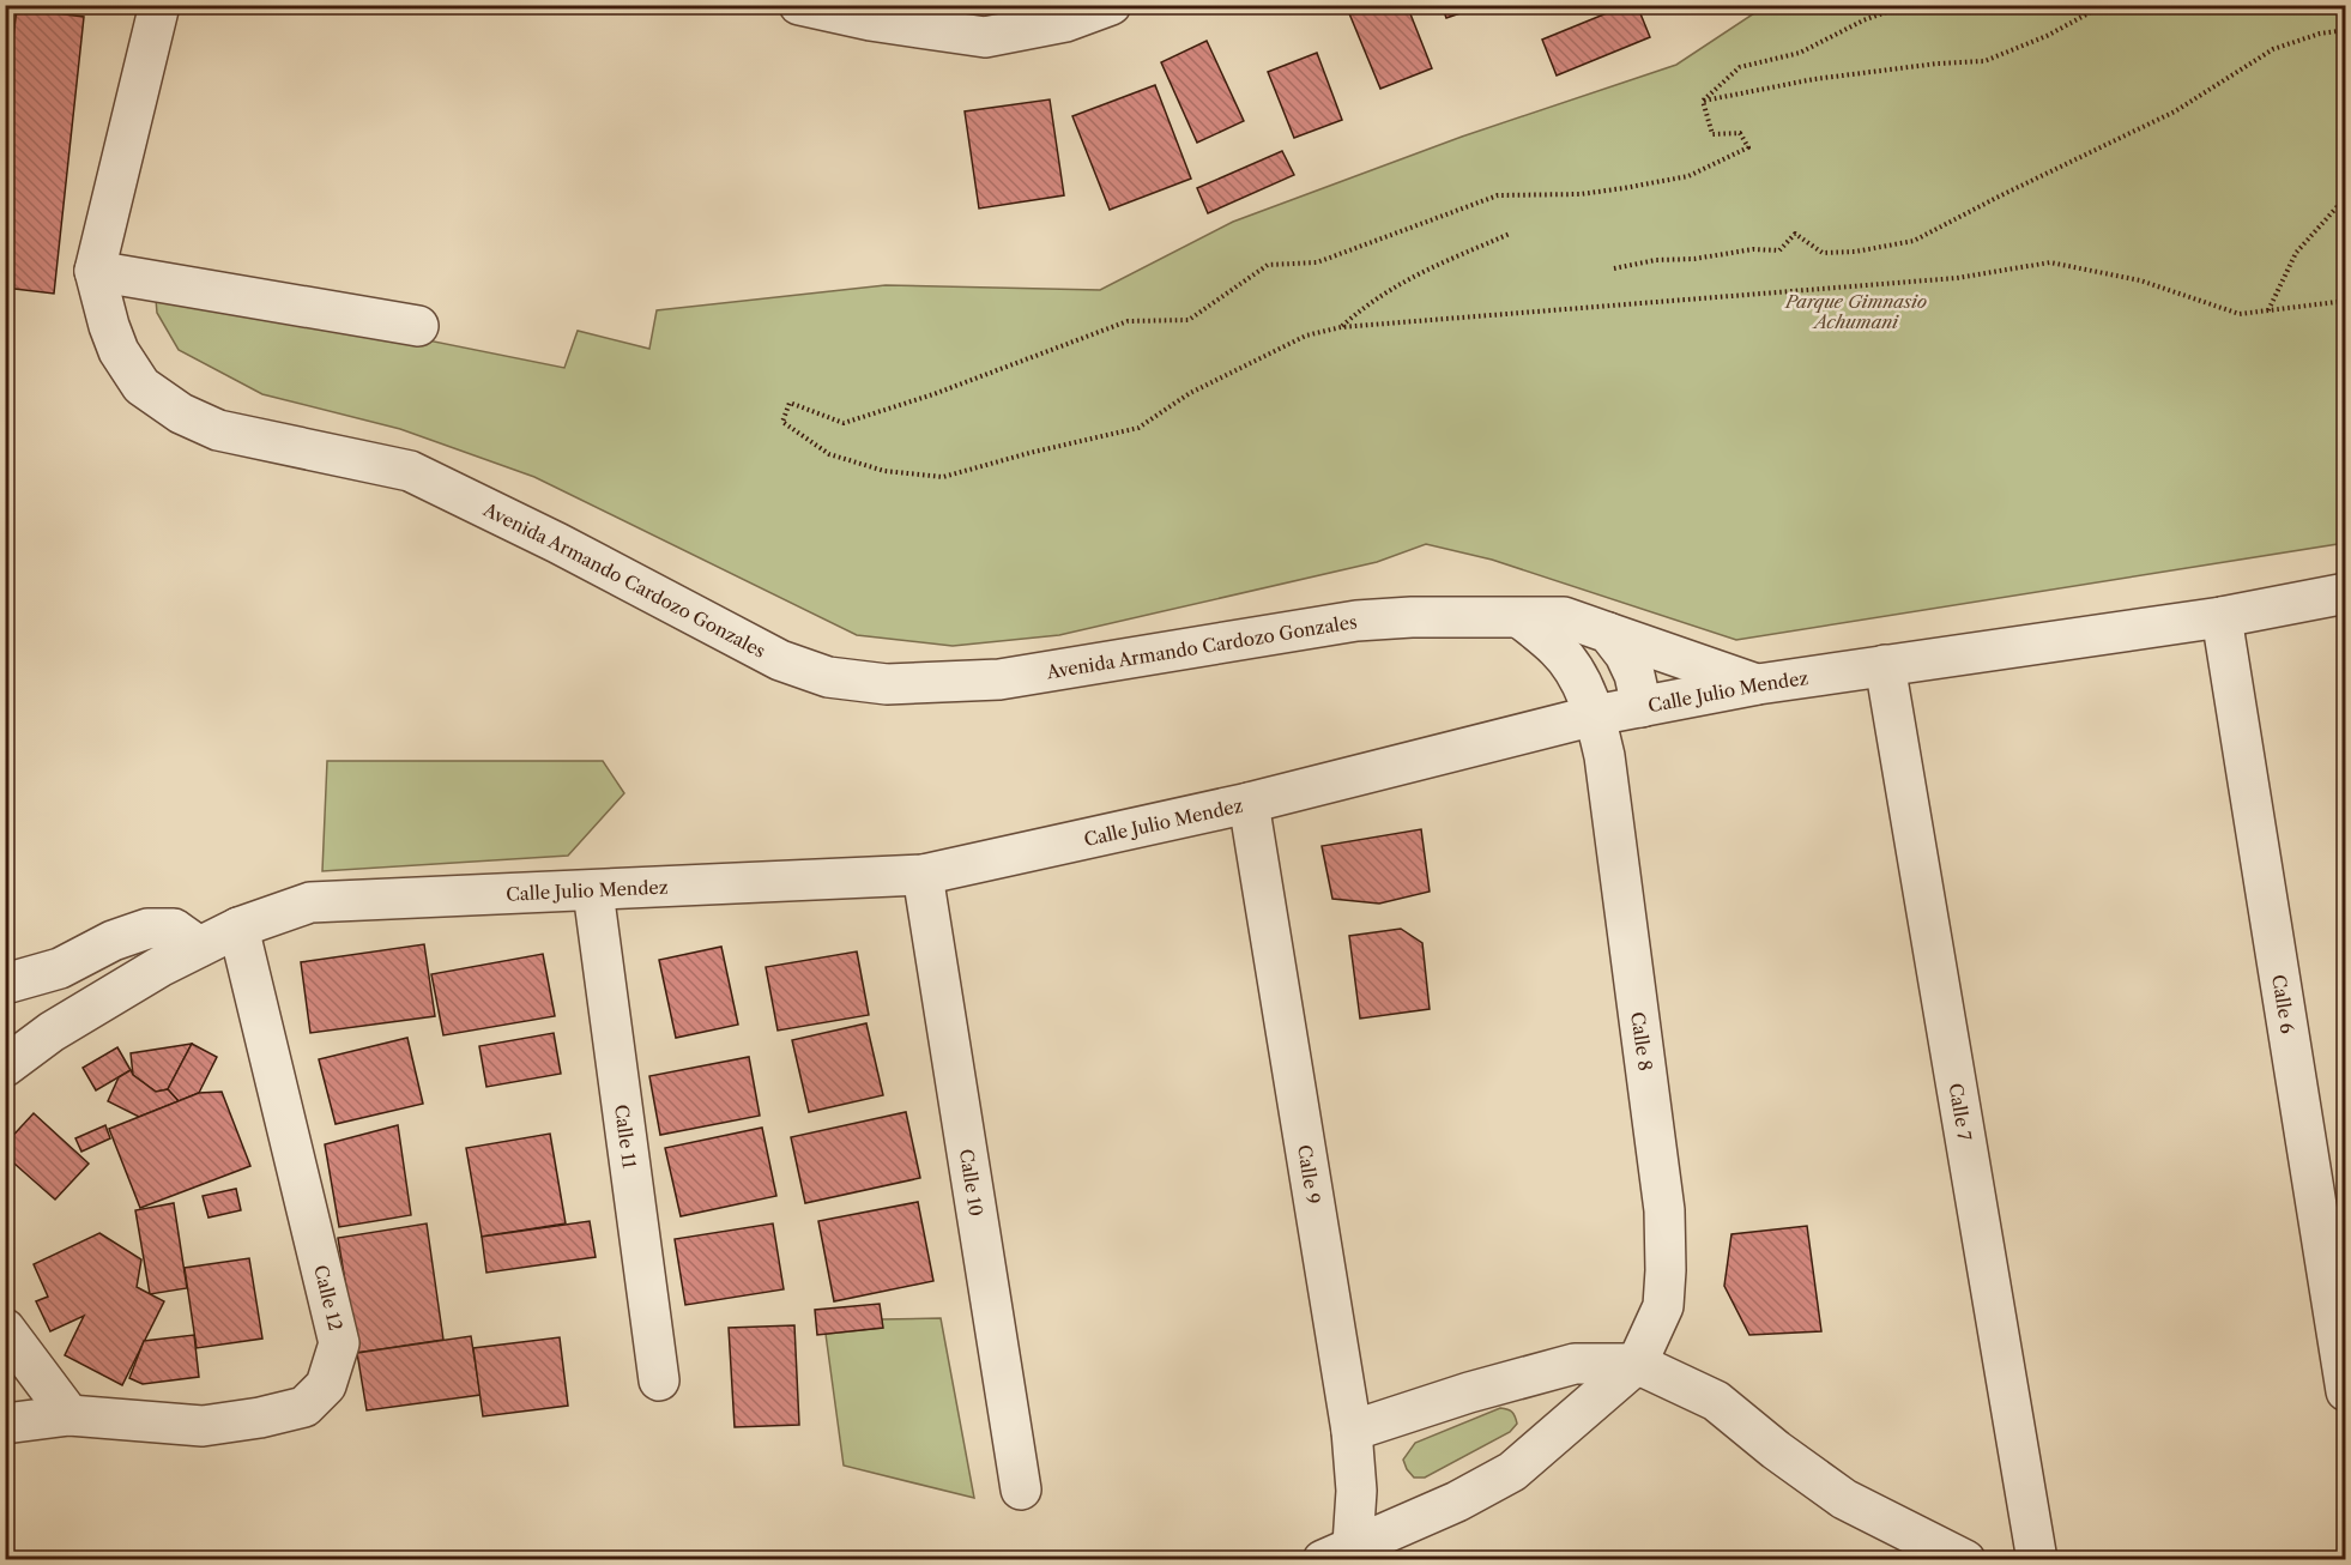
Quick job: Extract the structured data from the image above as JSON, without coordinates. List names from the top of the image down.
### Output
{
  "streets": {
    "street": [
      "Avenida Armando Cardozo Gonzales",
      "Calle Julio Mendez",
      "Calle 6",
      "Calle 8",
      "Calle 7",
      "Calle 11",
      "Calle 9",
      "Calle 10",
      "Calle 12"
    ]
  },
  "crossings": [
    ["Avenida Armando Cardozo Gonzales", "Calle Julio Mendez"],
    ["Calle Julio Mendez", "Calle 6"],
    ["Calle Julio Mendez", "Calle 8"],
    ["Calle Julio Mendez", "Calle 7"],
    ["Calle Julio Mendez", "Calle 11"],
    ["Calle Julio Mendez", "Calle 9"],
    ["Calle Julio Mendez", "Calle 10"],
    ["Calle Julio Mendez", "Calle 12"]
  ],
  "parks": ["Parque Gimnasio Achumani"]
}
